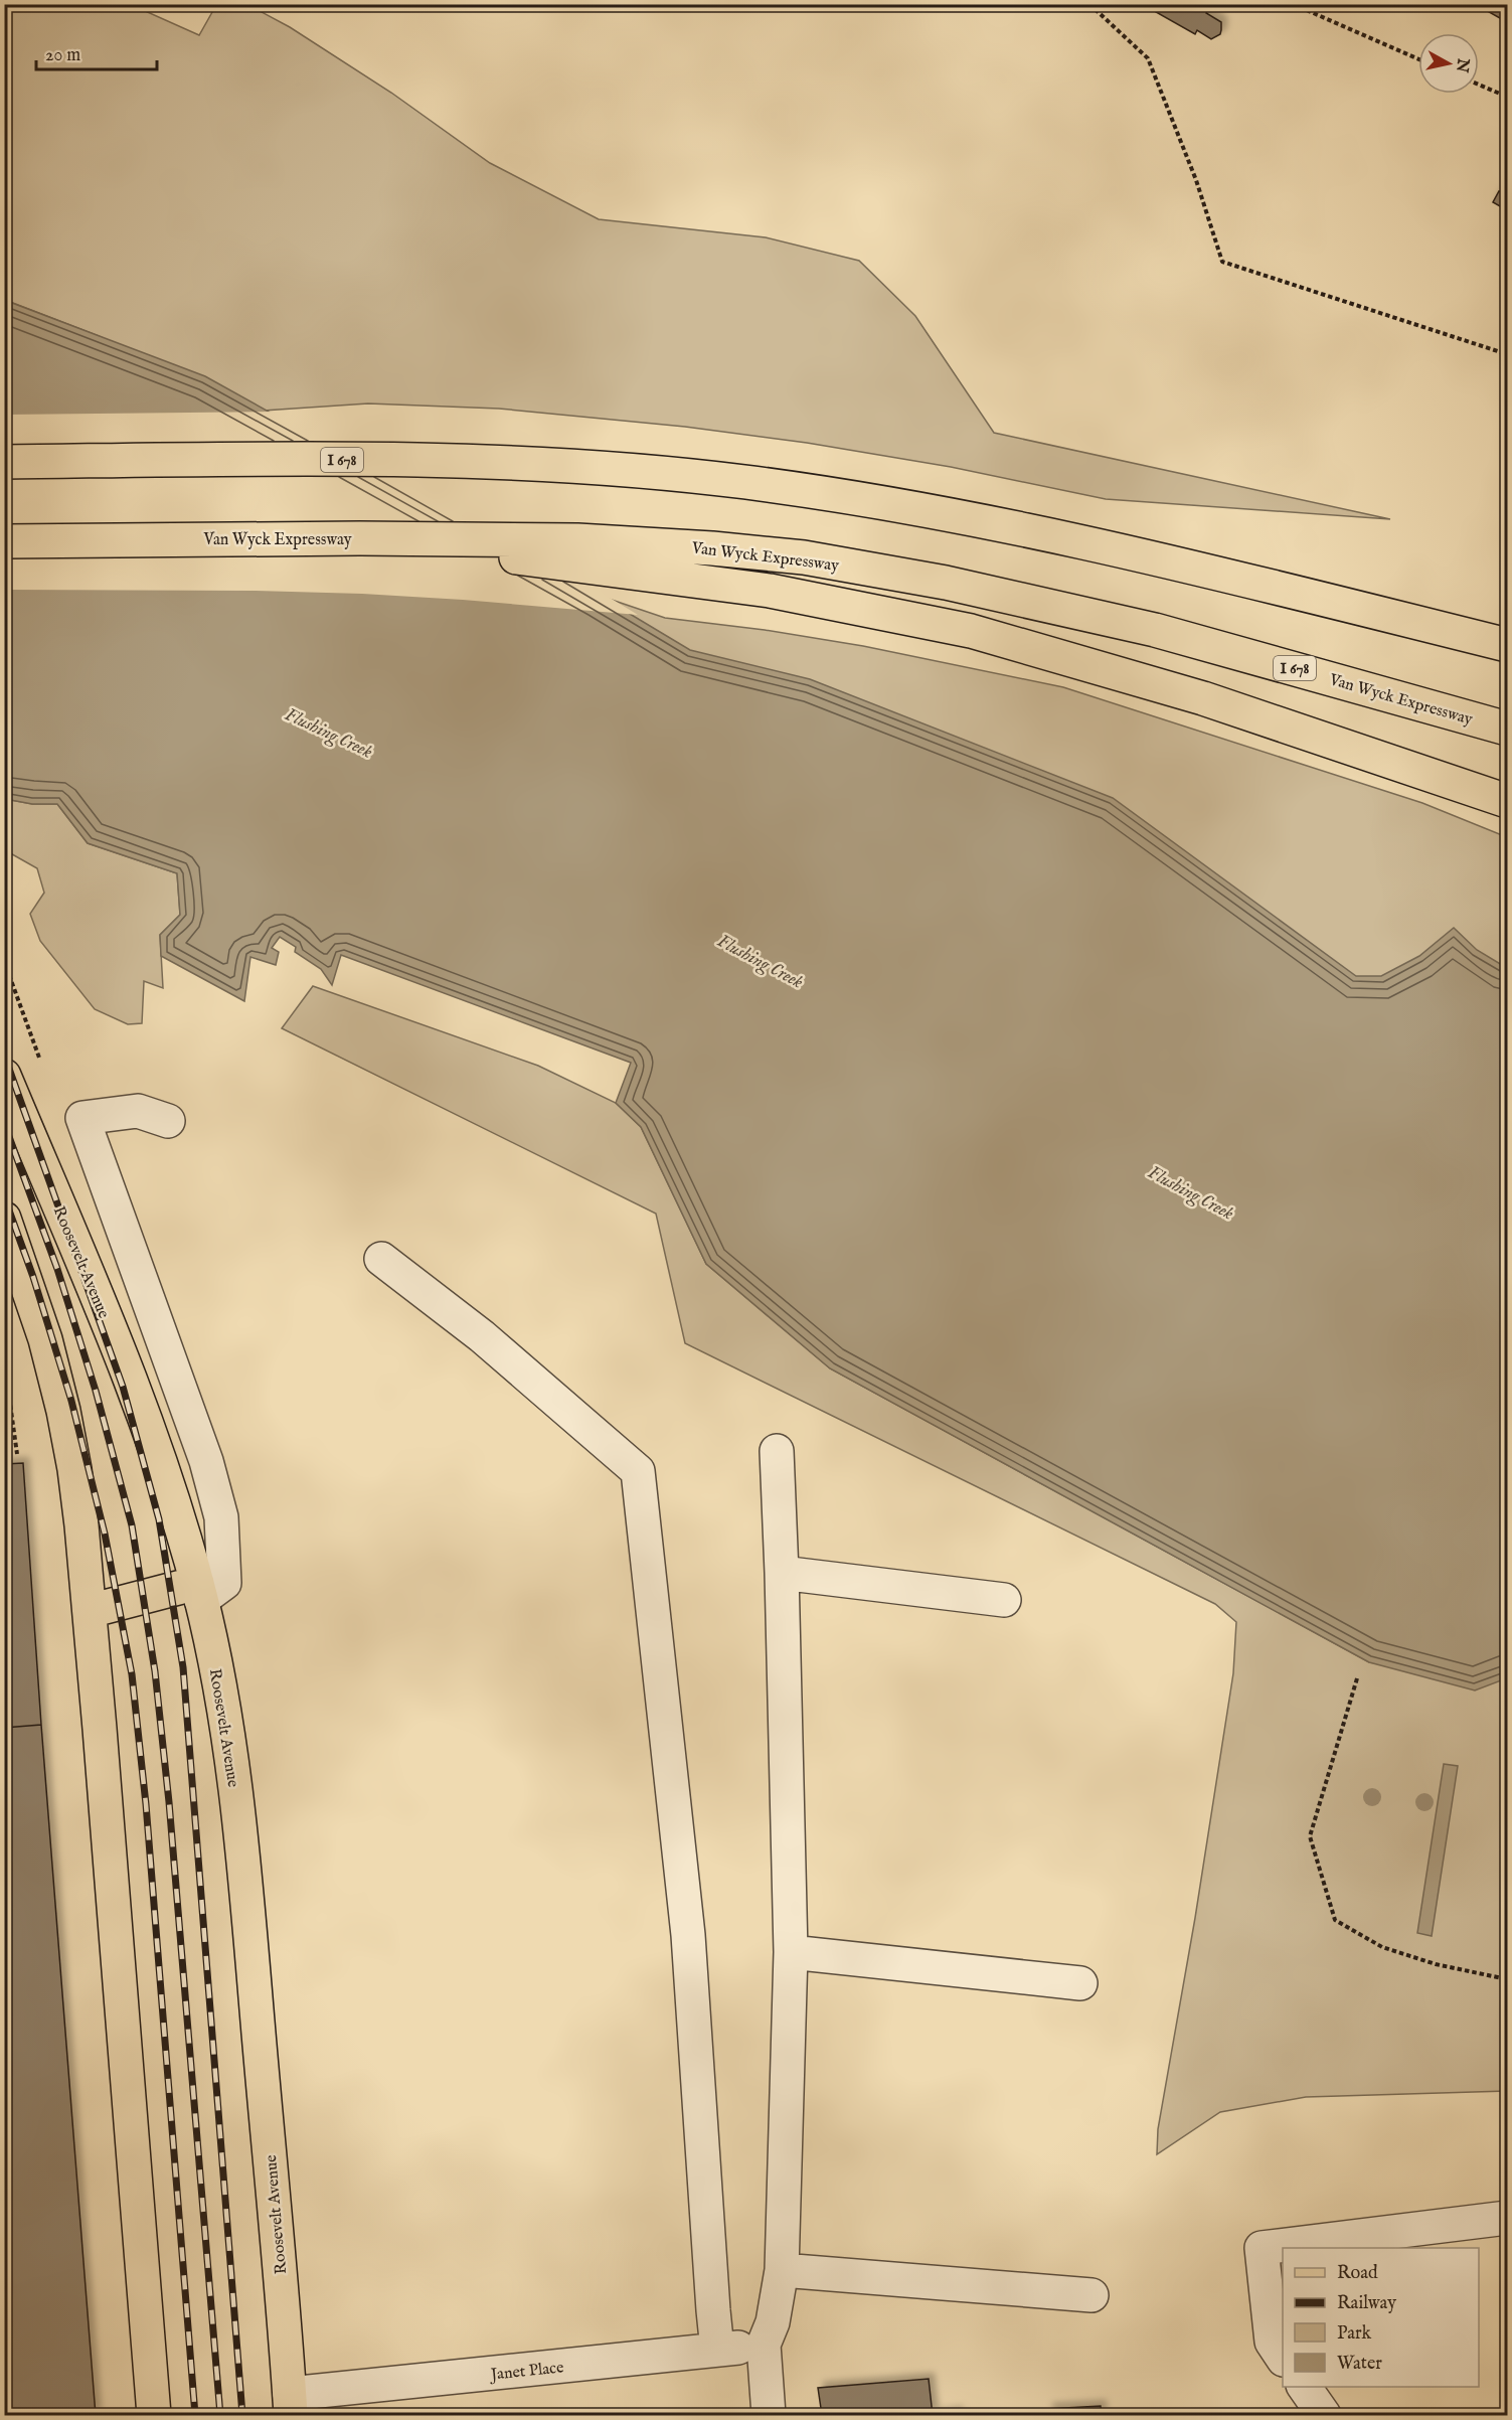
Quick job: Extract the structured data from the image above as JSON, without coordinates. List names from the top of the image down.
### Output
{
  "streets": {
    "main road": ["I 678", "Van Wyck Expressway", "Roosevelt Avenue"],
    "street": ["Janet Place"]
  },
  "crossings": [
    ["Roosevelt Avenue", "Janet Place"]
  ],
  "water": ["Flushing Creek"],
  "legend": [
    "Road",
    "Railway",
    "Park",
    "Water"
  ],
  "scale_bar": "20 m",
  "north": "right"
}
